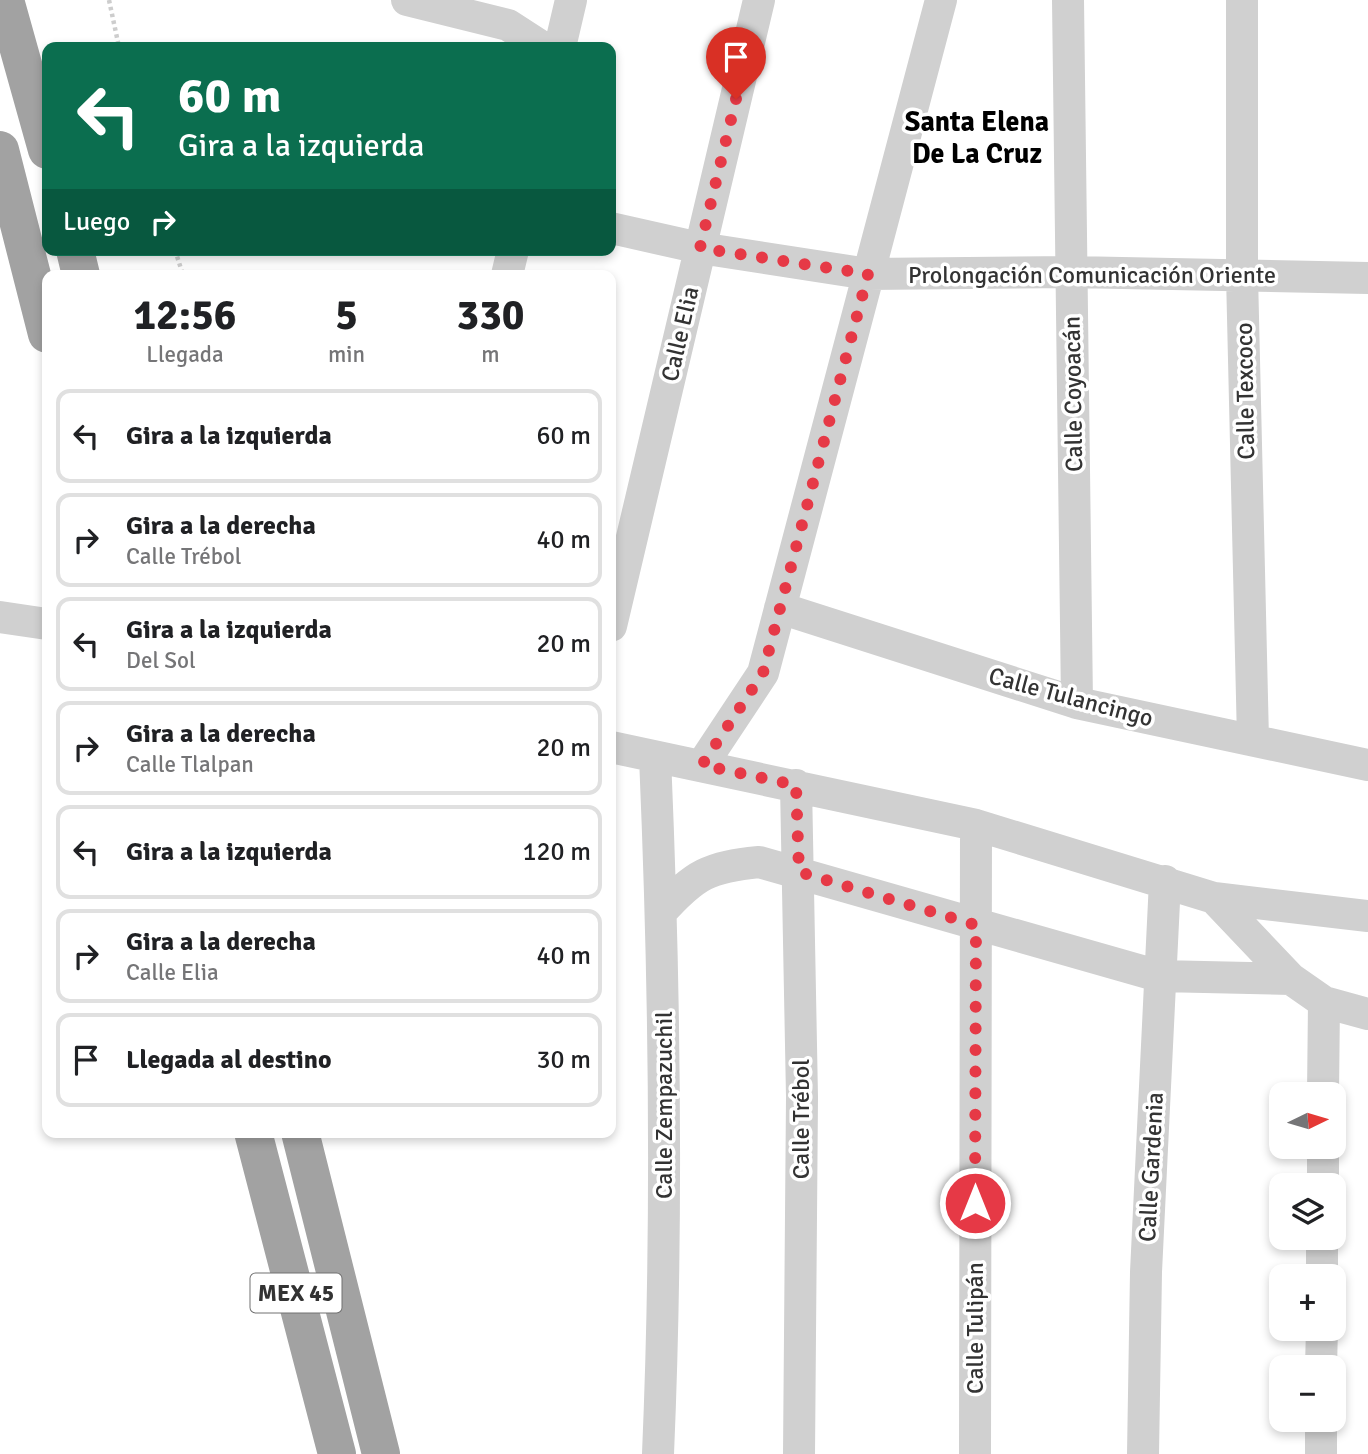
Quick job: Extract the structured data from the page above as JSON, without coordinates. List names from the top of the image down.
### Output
{
  "streets": {
    "highway": ["MEX 45"],
    "street": [
      "Prolongación Comunicación Oriente",
      "Calle Elia",
      "Calle Texcoco",
      "Calle Coyoacán",
      "Calle Tulancingo",
      "Calle Zempazuchil",
      "Calle Trébol",
      "Calle Gardenia",
      "Calle Tulipán"
    ]
  },
  "crossings": [
    ["Prolongación Comunicación Oriente", "Calle Elia"],
    ["Prolongación Comunicación Oriente", "Calle Texcoco"],
    ["Prolongación Comunicación Oriente", "Calle Coyoacán"],
    ["Calle Texcoco", "Calle Tulancingo"],
    ["Calle Coyoacán", "Calle Tulancingo"]
  ],
  "districts": ["Santa Elena De La Cruz"],
  "north": "right",
  "page": {
    "turn": ["60 m", "Gira a la izquierda"],
    "then": "Luego",
    "eta": [
      "12:56",
      "Llegada",
      "5",
      "min",
      "330",
      "m"
    ],
    "list": [
      {
        "name": "Gira a la izquierda",
        "value": "60 m"
      },
      {
        "name": "Gira a la derecha",
        "note": "Calle Trébol",
        "value": "40 m"
      },
      {
        "name": "Gira a la izquierda",
        "note": "Del Sol",
        "value": "20 m"
      },
      {
        "name": "Gira a la derecha",
        "note": "Calle Tlalpan",
        "value": "20 m"
      },
      {
        "name": "Gira a la izquierda",
        "value": "120 m"
      },
      {
        "name": "Gira a la derecha",
        "note": "Calle Elia",
        "value": "40 m"
      },
      {
        "name": "Llegada al destino",
        "value": "30 m"
      }
    ],
    "map_buttons": ["+", "−"]
  }
}
